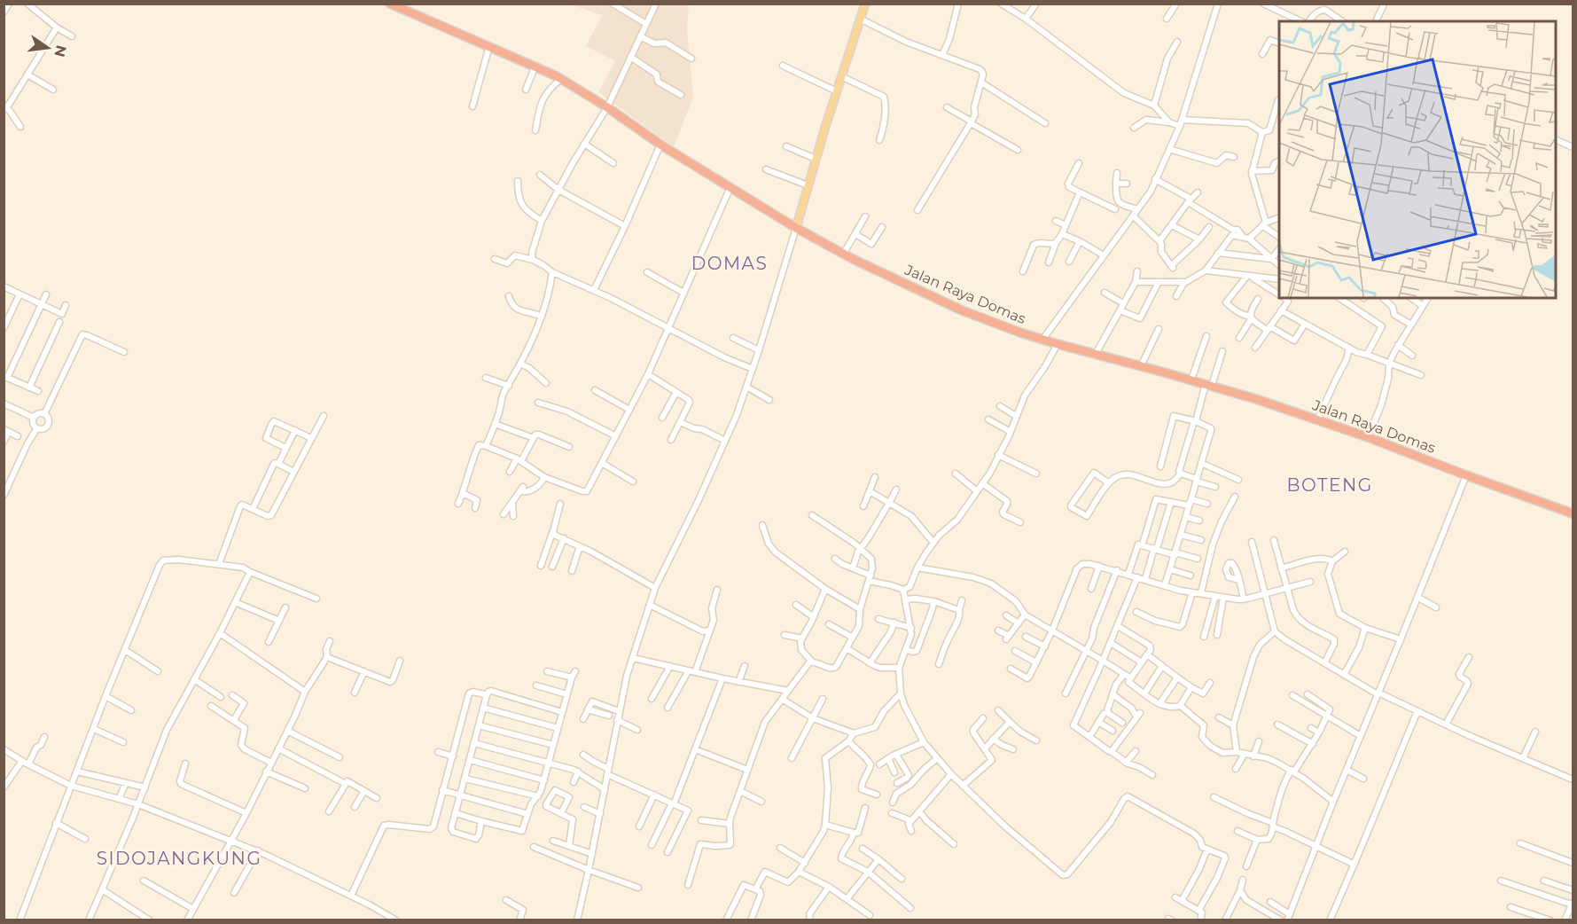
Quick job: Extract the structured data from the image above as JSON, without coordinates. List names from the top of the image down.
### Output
{
  "streets": {
    "highway": ["Jalan Raya Domas"]
  },
  "districts": ["DOMAS", "BOTENG", "SIDOJANGKUNG"],
  "north": "right"
}
